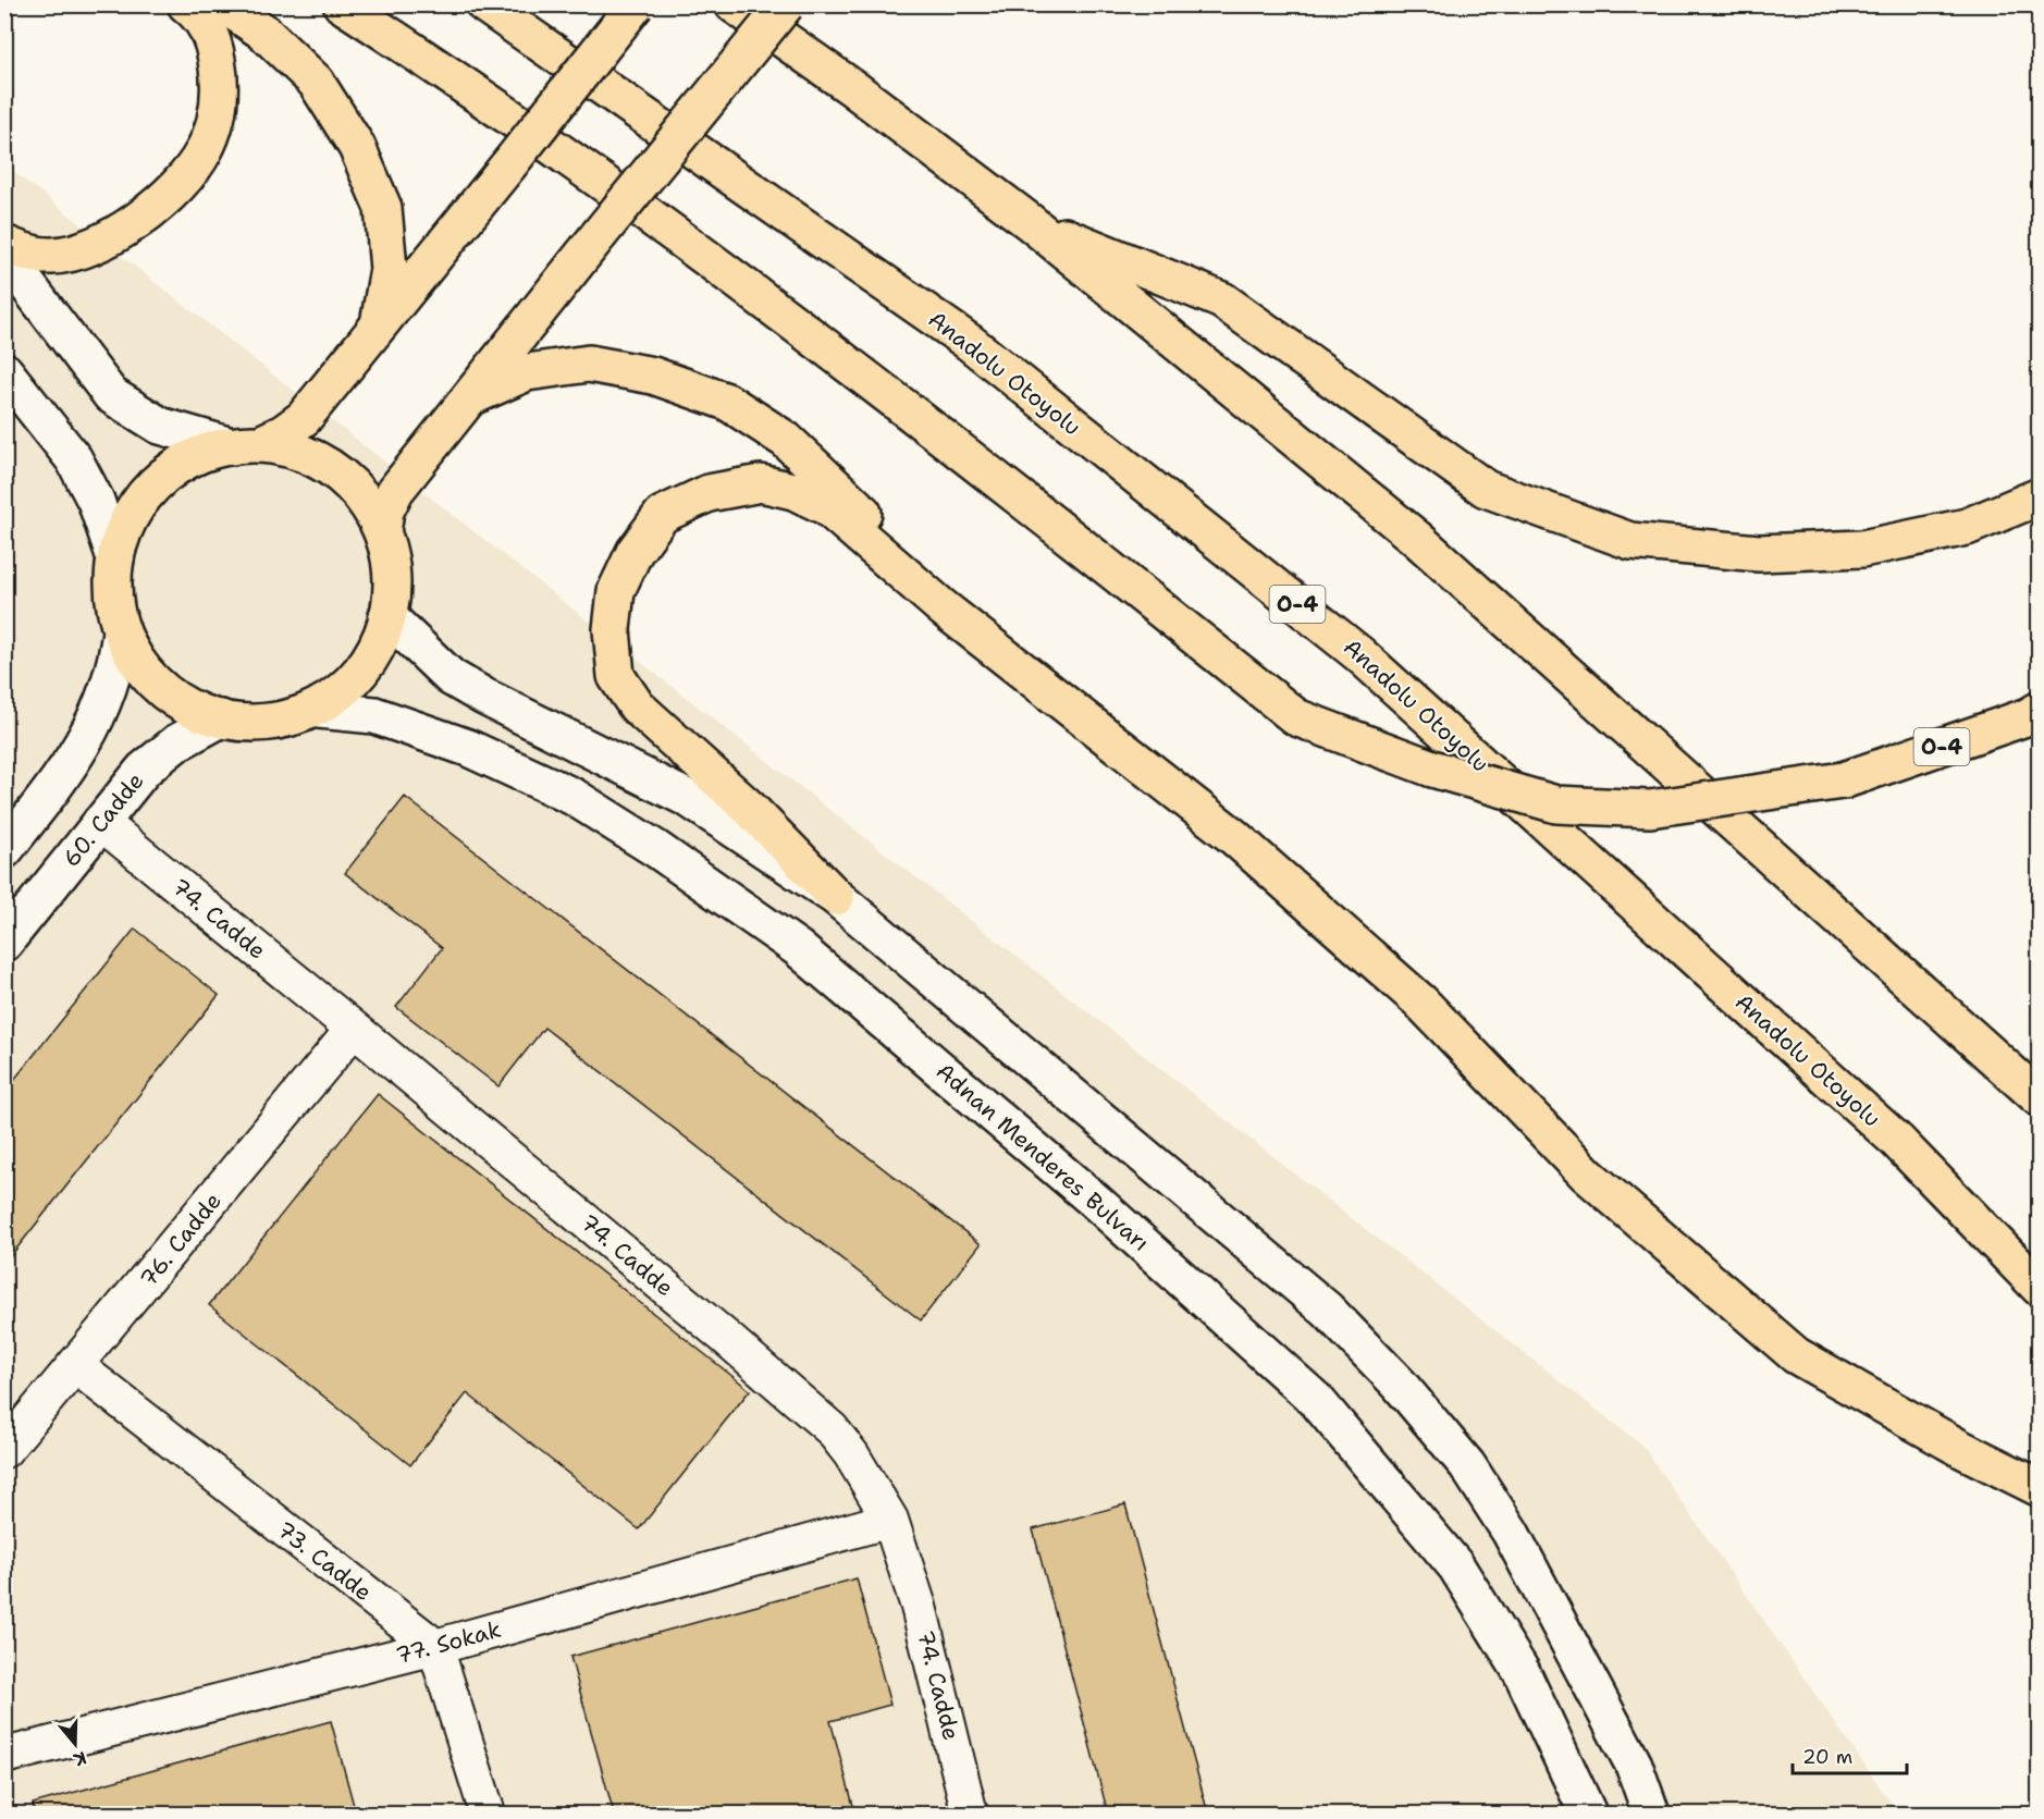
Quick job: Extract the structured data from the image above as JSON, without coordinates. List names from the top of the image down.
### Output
{
  "streets": {
    "main road": ["Anadolu Otoyolu", "O-4"],
    "street": [
      "60. Cadde",
      "74. Cadde",
      "Adnan Menderes Bulvarı",
      "76. Cadde",
      "73. Cadde",
      "77. Sokak"
    ]
  },
  "crossings": [
    ["60. Cadde", "74. Cadde"],
    ["74. Cadde", "76. Cadde"],
    ["74. Cadde", "77. Sokak"],
    ["76. Cadde", "73. Cadde"],
    ["73. Cadde", "77. Sokak"]
  ],
  "scale_bar": "20 m",
  "north": "bottom"
}
